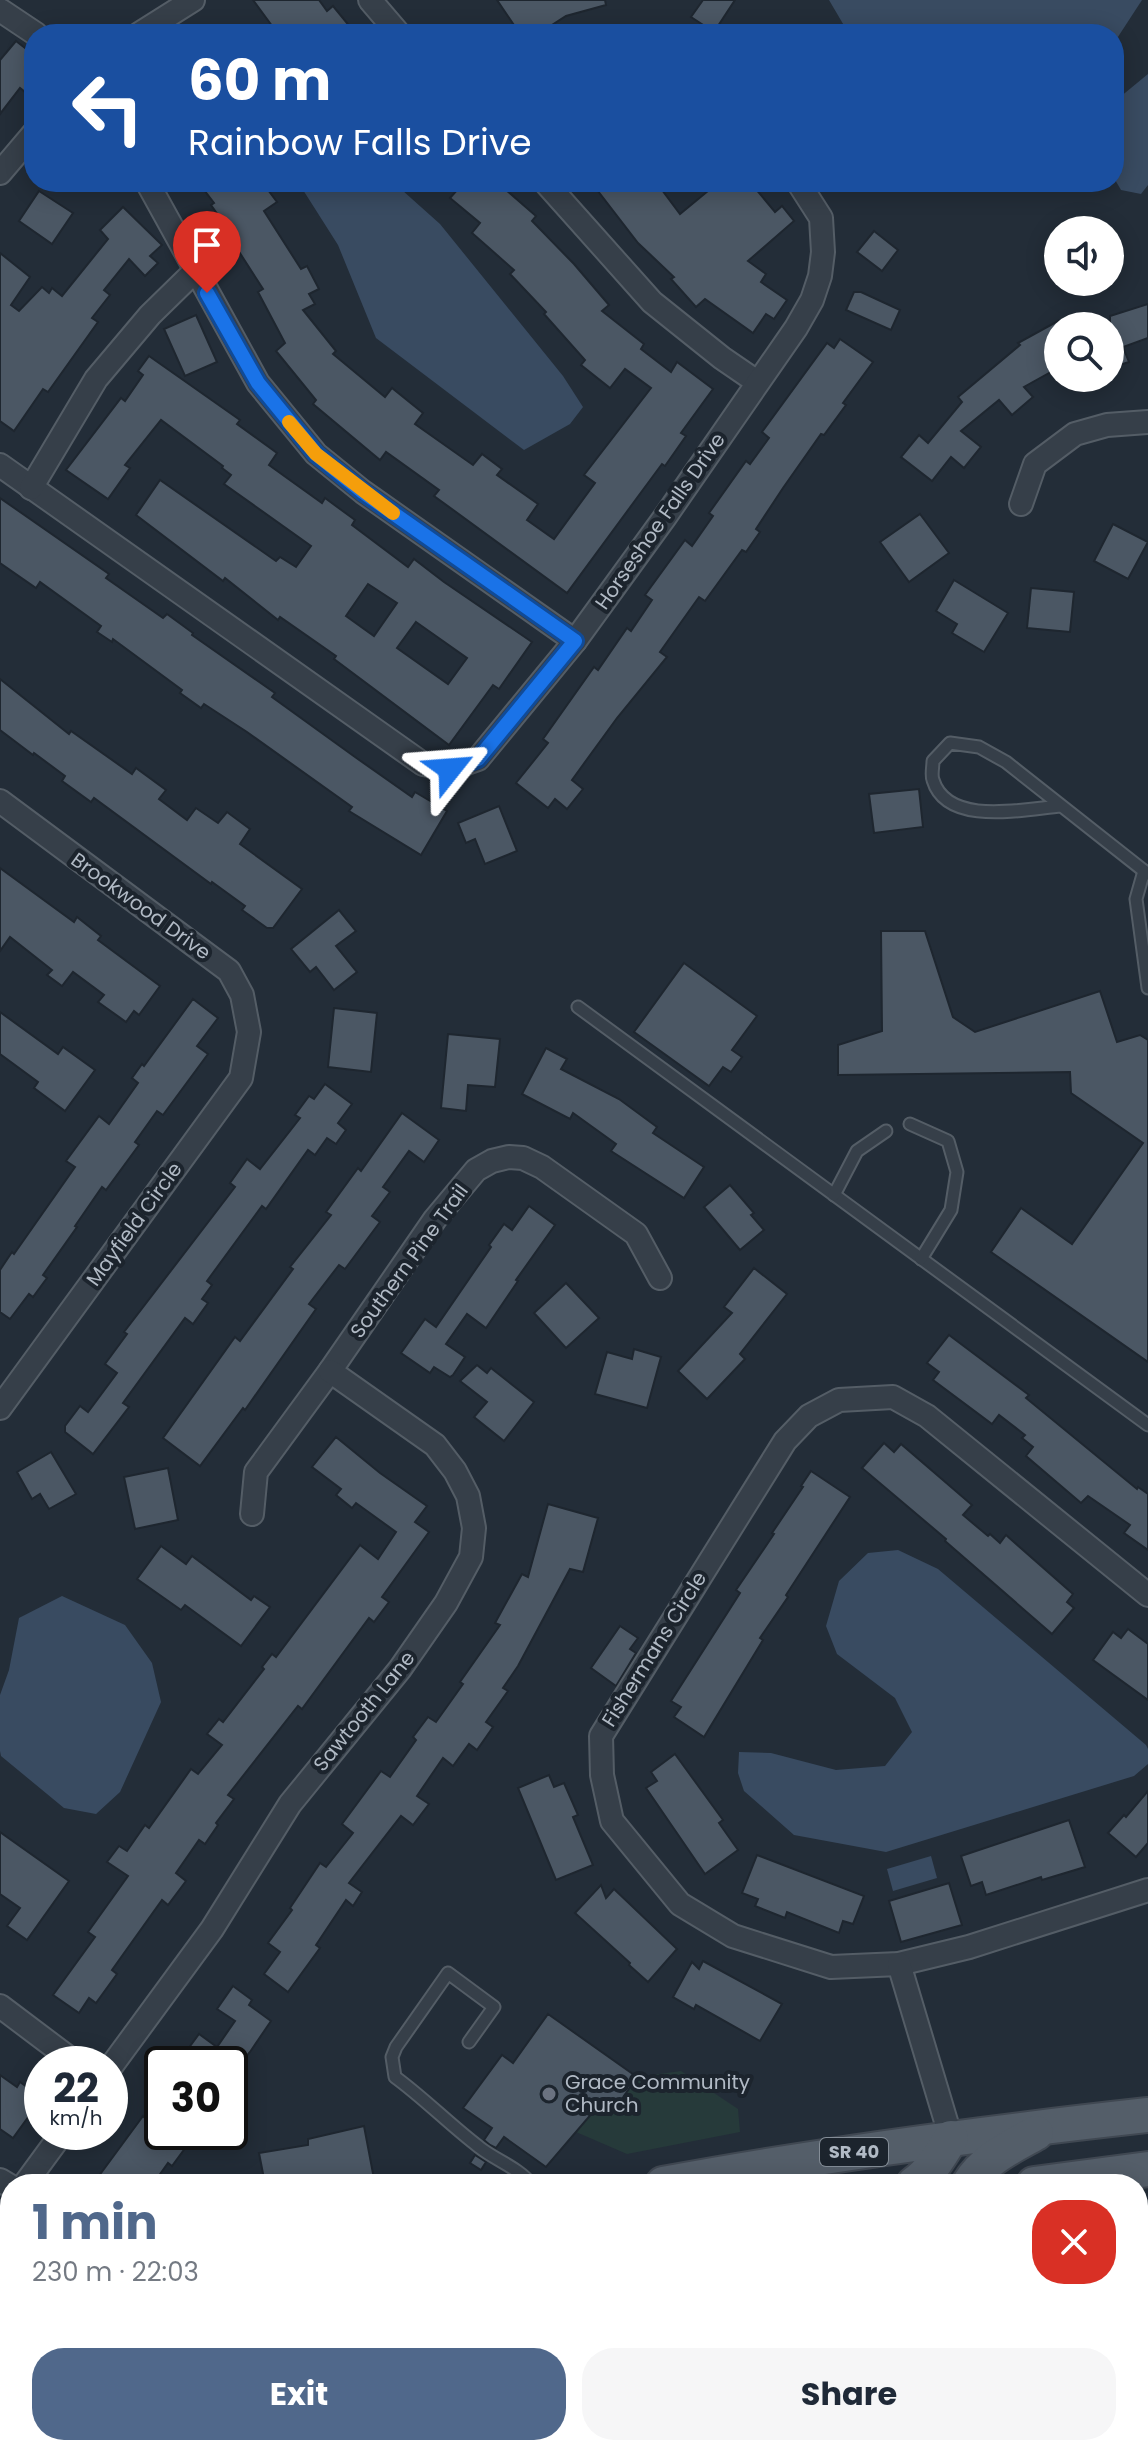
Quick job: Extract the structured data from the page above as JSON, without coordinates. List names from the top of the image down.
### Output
{
  "streets": {
    "main road": ["SR 40"],
    "street": [
      "Horseshoe Falls Drive",
      "Brookwood Drive",
      "Mayfield Circle",
      "Southern Pine Trail",
      "Fishermans Circle",
      "Sawtooth Lane"
    ]
  },
  "crossings": [
    ["Brookwood Drive", "Mayfield Circle"],
    ["Southern Pine Trail", "Sawtooth Lane"]
  ],
  "places": ["Grace Community Church"],
  "page": {
    "turn": ["60 m", "Rainbow Falls Drive"],
    "speed": "22 km/h",
    "limit": "30",
    "heading": ["1 min", "230 m · 22:03"],
    "buttons": ["Exit", "Share"]
  }
}
